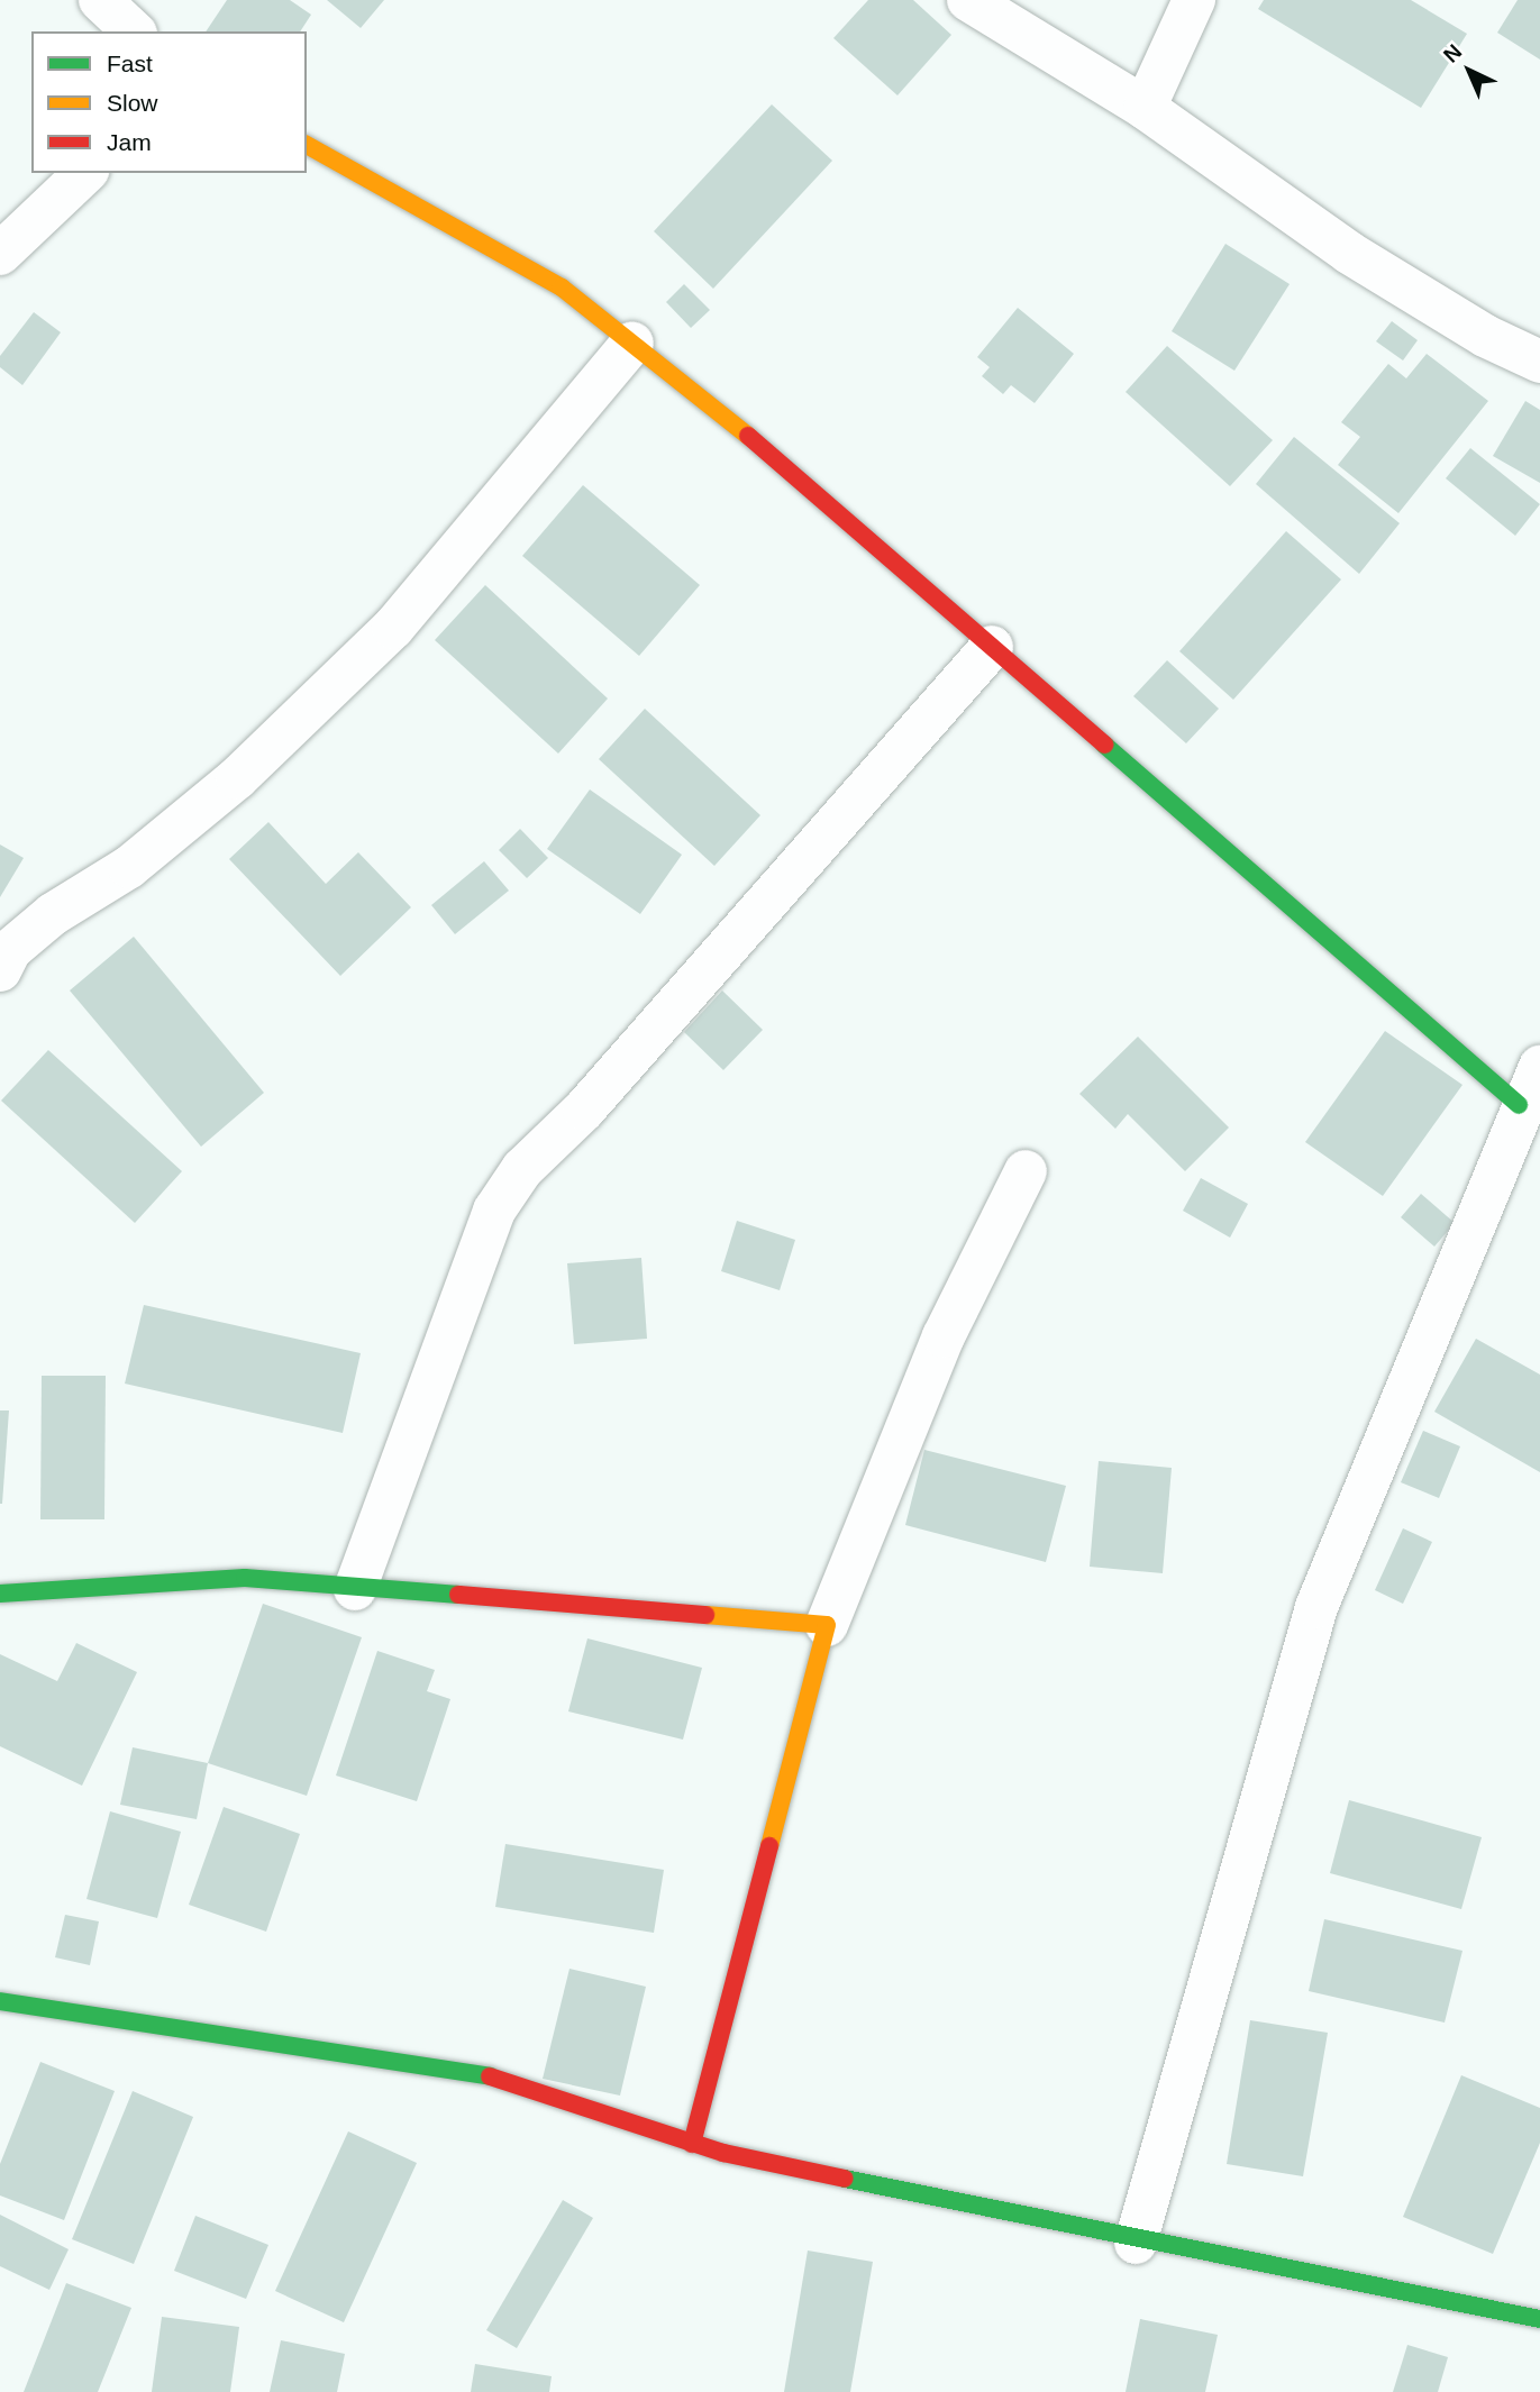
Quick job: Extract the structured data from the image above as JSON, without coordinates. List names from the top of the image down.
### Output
{
  "legend": ["Fast", "Slow", "Jam"],
  "north": "top left"
}
